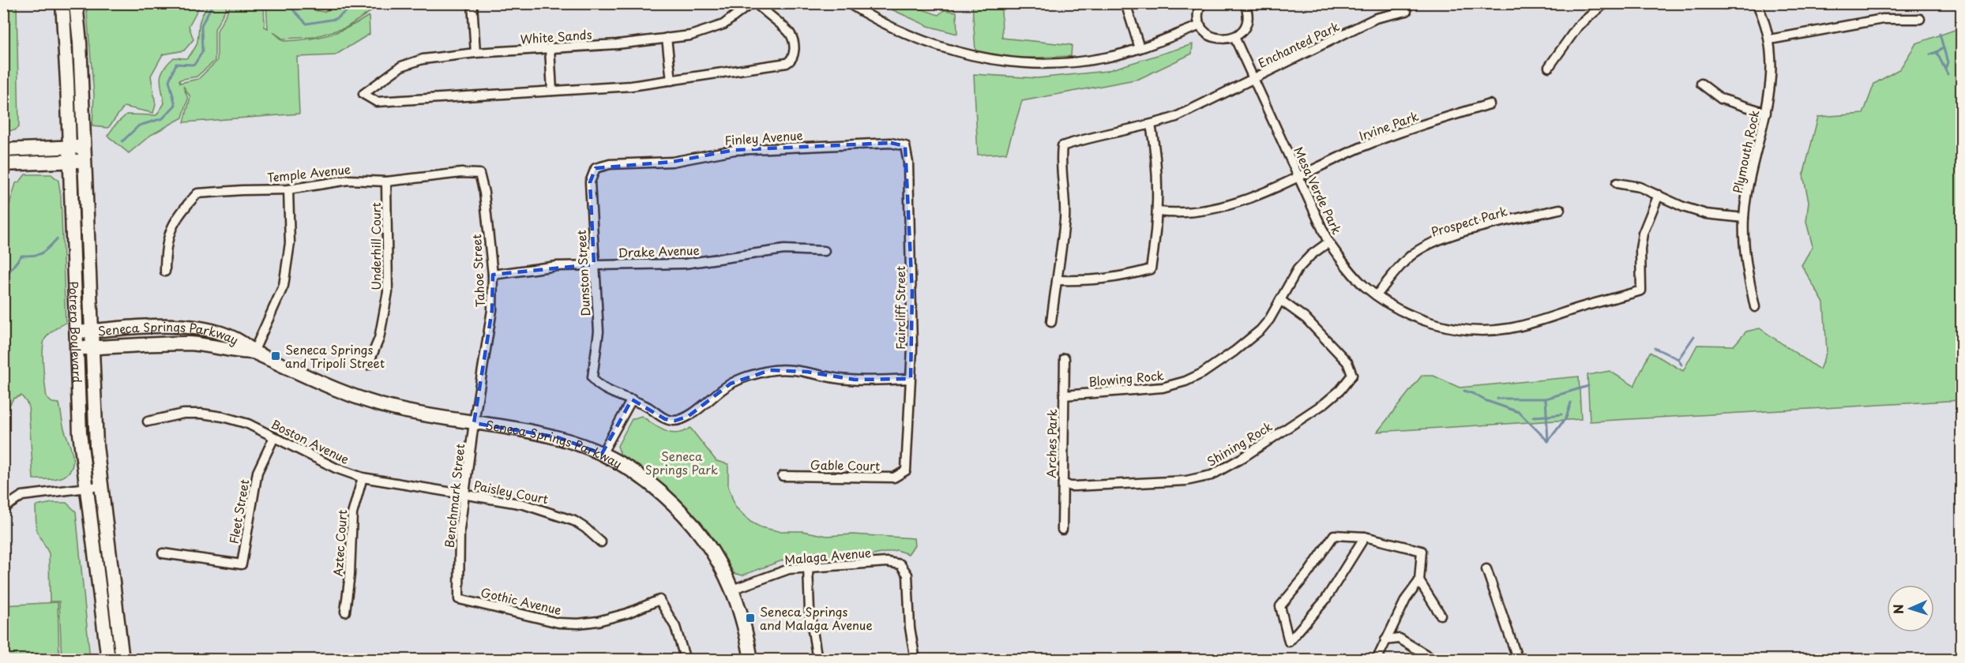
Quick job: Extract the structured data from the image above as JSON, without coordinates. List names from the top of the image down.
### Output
{
  "streets": {
    "street": [
      "White Sands",
      "Enchanted Park",
      "Irvine Park",
      "Finley Avenue",
      "Plymouth Rock",
      "Temple Avenue",
      "Mesa Verde Park",
      "Prospect Park",
      "Underhill Court",
      "Drake Avenue",
      "Tahoe Street",
      "Dunston Street",
      "Faircliff Street",
      "Potrero Boulevard",
      "Seneca Springs Parkway",
      "Blowing Rock",
      "Boston Avenue",
      "Arches Park",
      "Shining Rock",
      "Gable Court",
      "Paisley Court",
      "Benchmark Street",
      "Fleet Street",
      "Aztec Court",
      "Malaga Avenue",
      "Gothic Avenue"
    ]
  },
  "crossings": [
    ["Enchanted Park", "Mesa Verde Park"],
    ["Irvine Park", "Mesa Verde Park"],
    ["Finley Avenue", "Dunston Street"],
    ["Finley Avenue", "Faircliff Street"],
    ["Temple Avenue", "Underhill Court"],
    ["Temple Avenue", "Tahoe Street"],
    ["Mesa Verde Park", "Prospect Park"],
    ["Mesa Verde Park", "Blowing Rock"],
    ["Drake Avenue", "Tahoe Street"],
    ["Drake Avenue", "Dunston Street"],
    ["Tahoe Street", "Seneca Springs Parkway"],
    ["Tahoe Street", "Benchmark Street"],
    ["Faircliff Street", "Gable Court"],
    ["Potrero Boulevard", "Seneca Springs Parkway"],
    ["Seneca Springs Parkway", "Benchmark Street"],
    ["Seneca Springs Parkway", "Malaga Avenue"],
    ["Blowing Rock", "Arches Park"],
    ["Blowing Rock", "Shining Rock"],
    ["Boston Avenue", "Paisley Court"],
    ["Boston Avenue", "Benchmark Street"],
    ["Boston Avenue", "Fleet Street"],
    ["Boston Avenue", "Aztec Court"],
    ["Arches Park", "Shining Rock"],
    ["Paisley Court", "Benchmark Street"],
    ["Benchmark Street", "Gothic Avenue"]
  ],
  "parks": ["Seneca Springs Park"],
  "places": {
    "transit": ["Seneca Springs and Tripoli Street", "Seneca Springs and Malaga Avenue"]
  },
  "north": "left"
}
